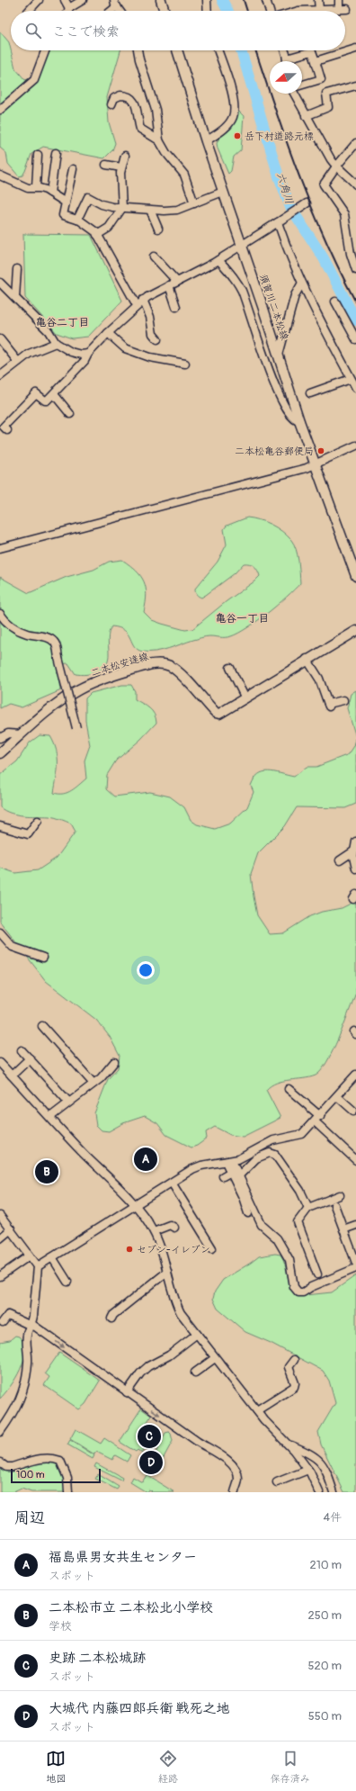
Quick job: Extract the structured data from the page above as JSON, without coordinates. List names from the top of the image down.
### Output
{
  "streets": {
    "main road": ["須賀川二本松線", "二本松安達線"]
  },
  "districts": ["亀谷二丁目", "亀谷一丁目"],
  "water": ["六角川"],
  "places": ["岳下村道路元標", "二本松亀谷郵便局", "セブン-イレブン"],
  "scale_bar": "100 m",
  "north": "left",
  "page": {
    "search": "ここで検索",
    "pins": [
      "A",
      "B",
      "C",
      "D"
    ],
    "scale": "100 m",
    "heading": ["周辺", "4件"],
    "list": [
      {
        "mark": "A",
        "name": "福島県男女共生センター",
        "note": "スポット",
        "value": "210 m"
      },
      {
        "mark": "B",
        "name": "二本松市立 二本松北小学校",
        "note": "学校",
        "value": "250 m"
      },
      {
        "mark": "C",
        "name": "史跡 二本松城跡",
        "note": "スポット",
        "value": "520 m"
      },
      {
        "mark": "D",
        "name": "大城代 内藤四郎兵衛 戦死之地",
        "note": "スポット",
        "value": "550 m"
      }
    ],
    "nav": ["地図", "経路", "保存済み"]
  }
}
